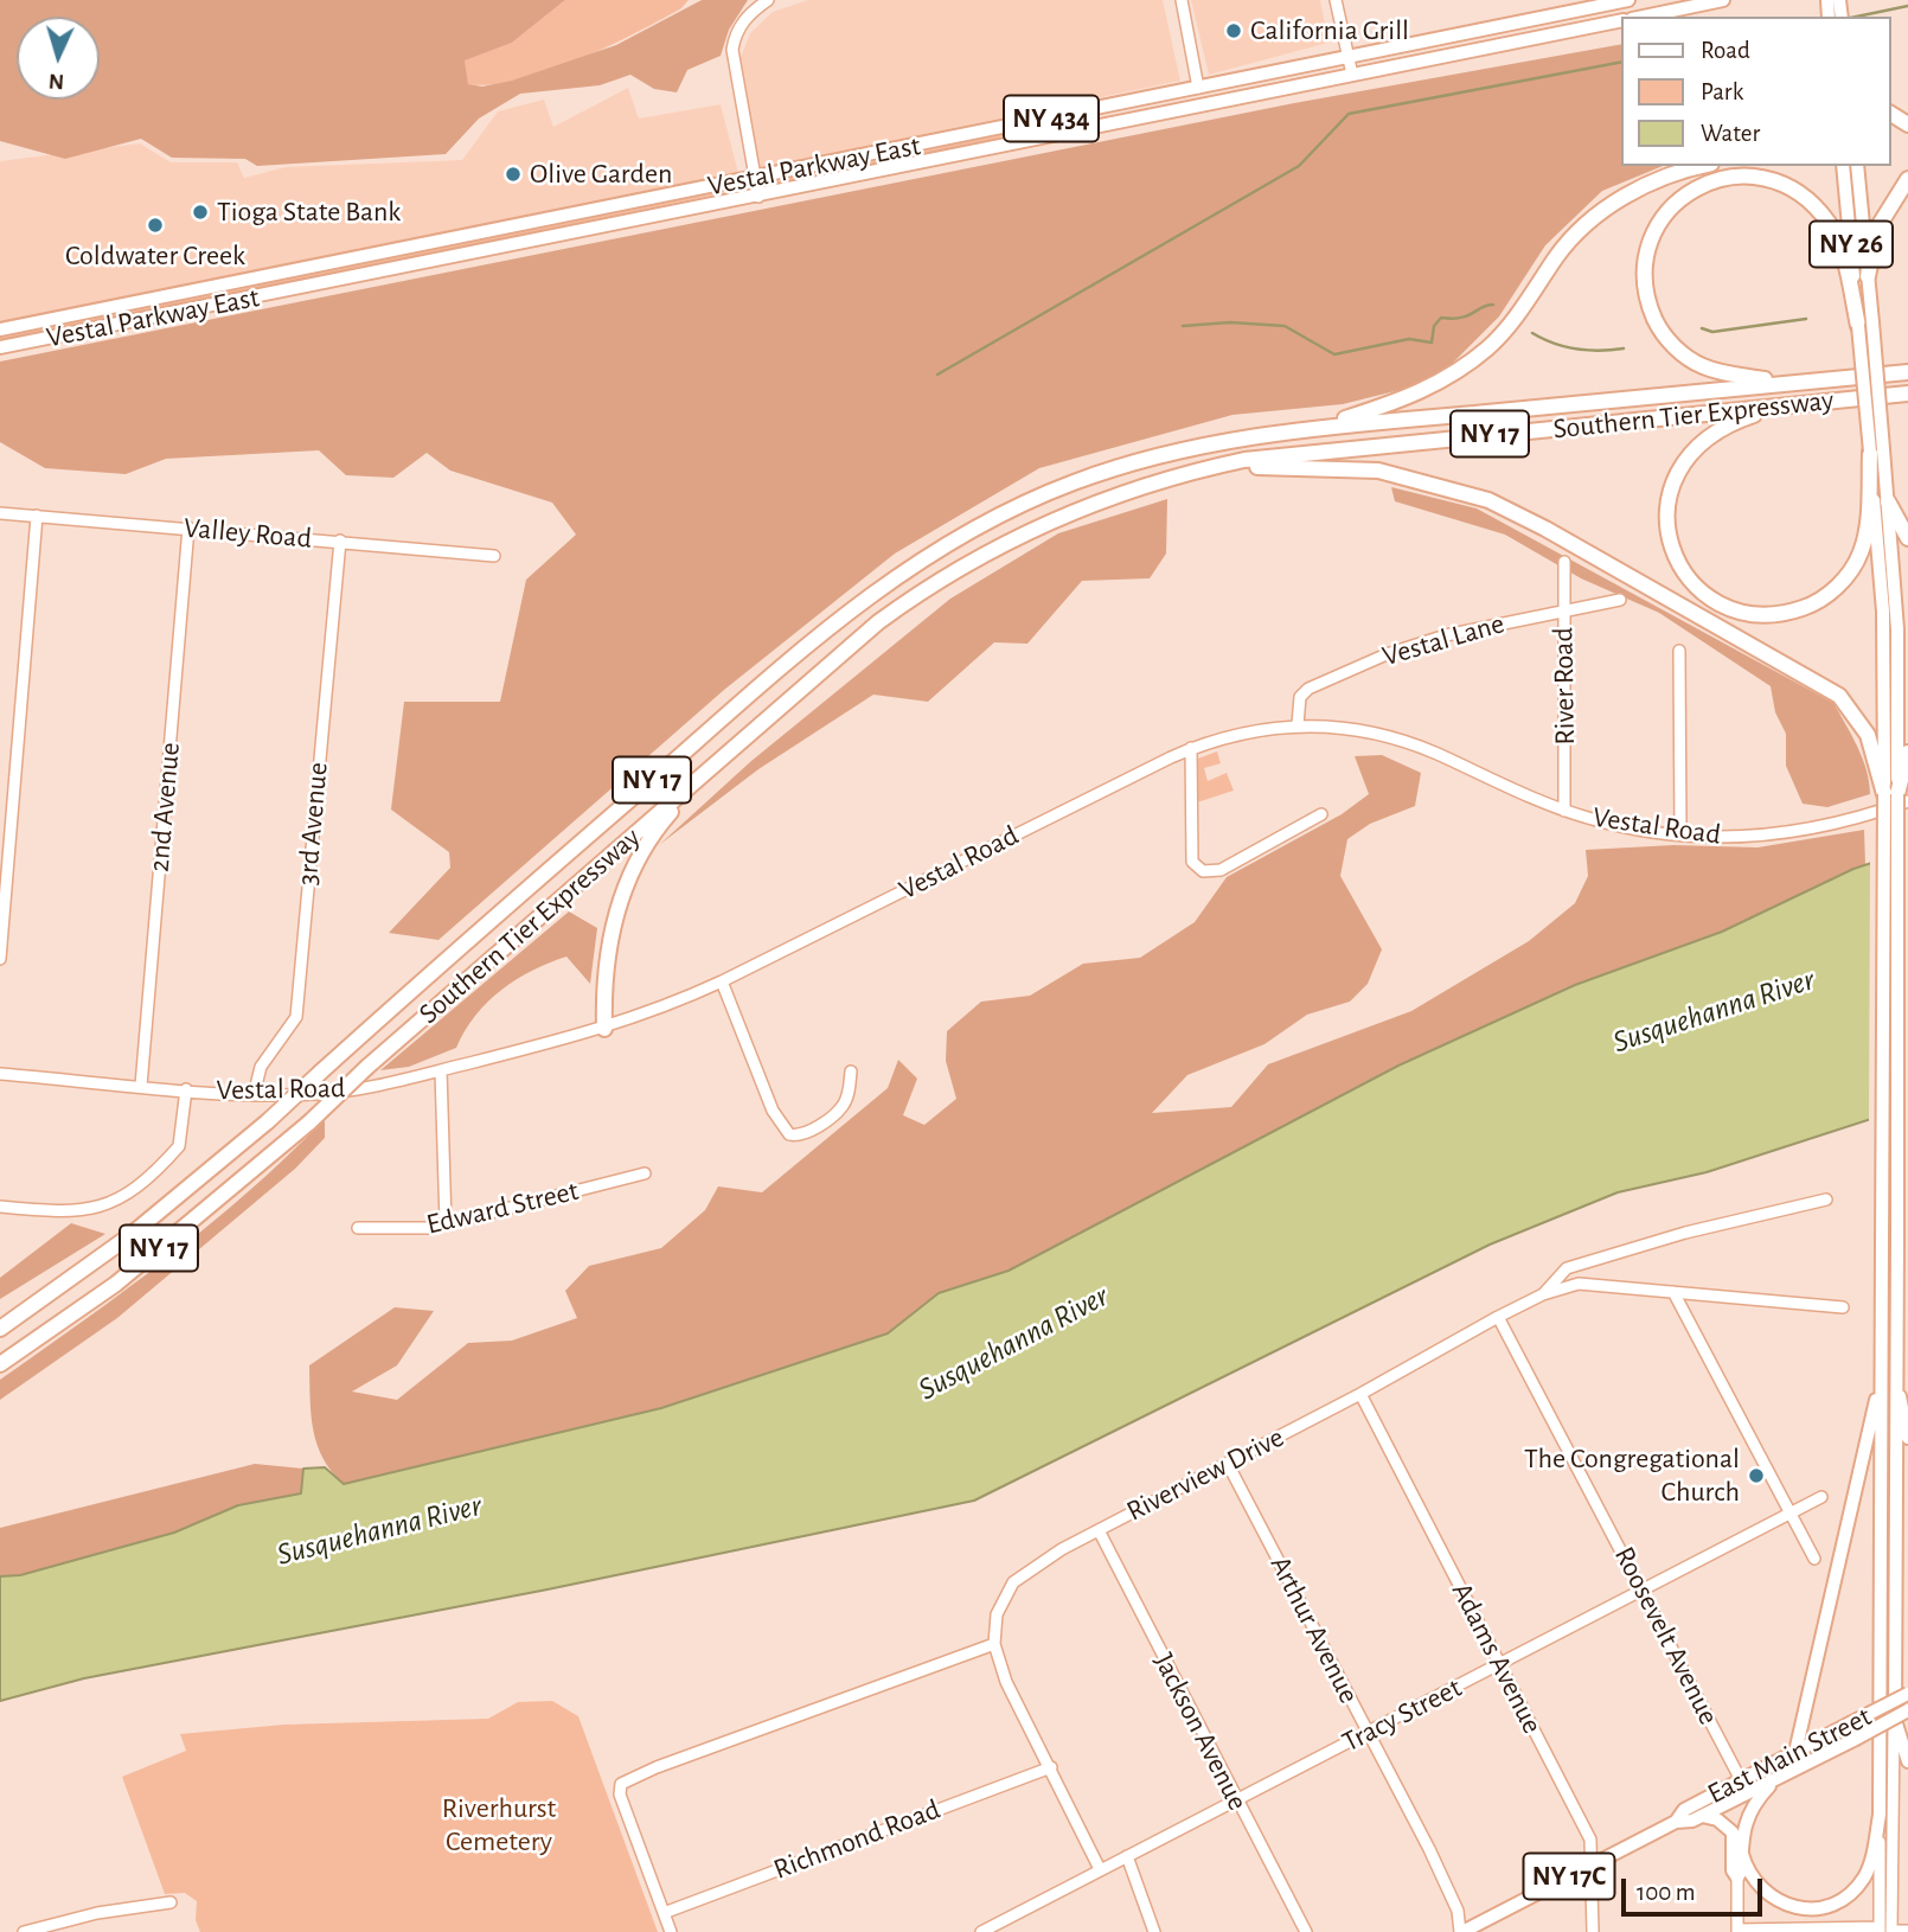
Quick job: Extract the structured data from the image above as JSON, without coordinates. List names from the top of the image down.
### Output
{
  "streets": {
    "highway": ["Southern Tier Expressway", "NY 17"],
    "main road": [
      "NY 434",
      "Vestal Parkway East",
      "NY 26",
      "East Main Street",
      "NY 17C"
    ],
    "street": [
      "Valley Road",
      "Vestal Lane",
      "River Road",
      "2nd Avenue",
      "3rd Avenue",
      "Vestal Road",
      "Edward Street",
      "Riverview Drive",
      "Arthur Avenue",
      "Roosevelt Avenue",
      "Adams Avenue",
      "Tracy Street",
      "Jackson Avenue",
      "Richmond Road"
    ]
  },
  "crossings": [
    ["NY 26", "Vestal Road"],
    ["Valley Road", "2nd Avenue"],
    ["Valley Road", "3rd Avenue"],
    ["Vestal Lane", "River Road"],
    ["Vestal Lane", "Vestal Road"],
    ["River Road", "Vestal Road"],
    ["2nd Avenue", "Vestal Road"],
    ["3rd Avenue", "Vestal Road"],
    ["Riverview Drive", "Arthur Avenue"],
    ["Riverview Drive", "Roosevelt Avenue"],
    ["Riverview Drive", "Adams Avenue"],
    ["Riverview Drive", "Jackson Avenue"],
    ["Arthur Avenue", "Tracy Street"],
    ["Arthur Avenue", "East Main Street"],
    ["Roosevelt Avenue", "Tracy Street"],
    ["Roosevelt Avenue", "East Main Street"],
    ["Adams Avenue", "Tracy Street"],
    ["Adams Avenue", "East Main Street"],
    ["Tracy Street", "Jackson Avenue"]
  ],
  "water": ["Susquehanna River"],
  "parks": ["Riverhurst Cemetery"],
  "places": [
    "California Grill",
    "Olive Garden",
    "Tioga State Bank",
    "Coldwater Creek",
    "The Congregational Church"
  ],
  "legend": ["Road", "Park", "Water"],
  "scale_bar": "100 m",
  "north": "bottom"
}
